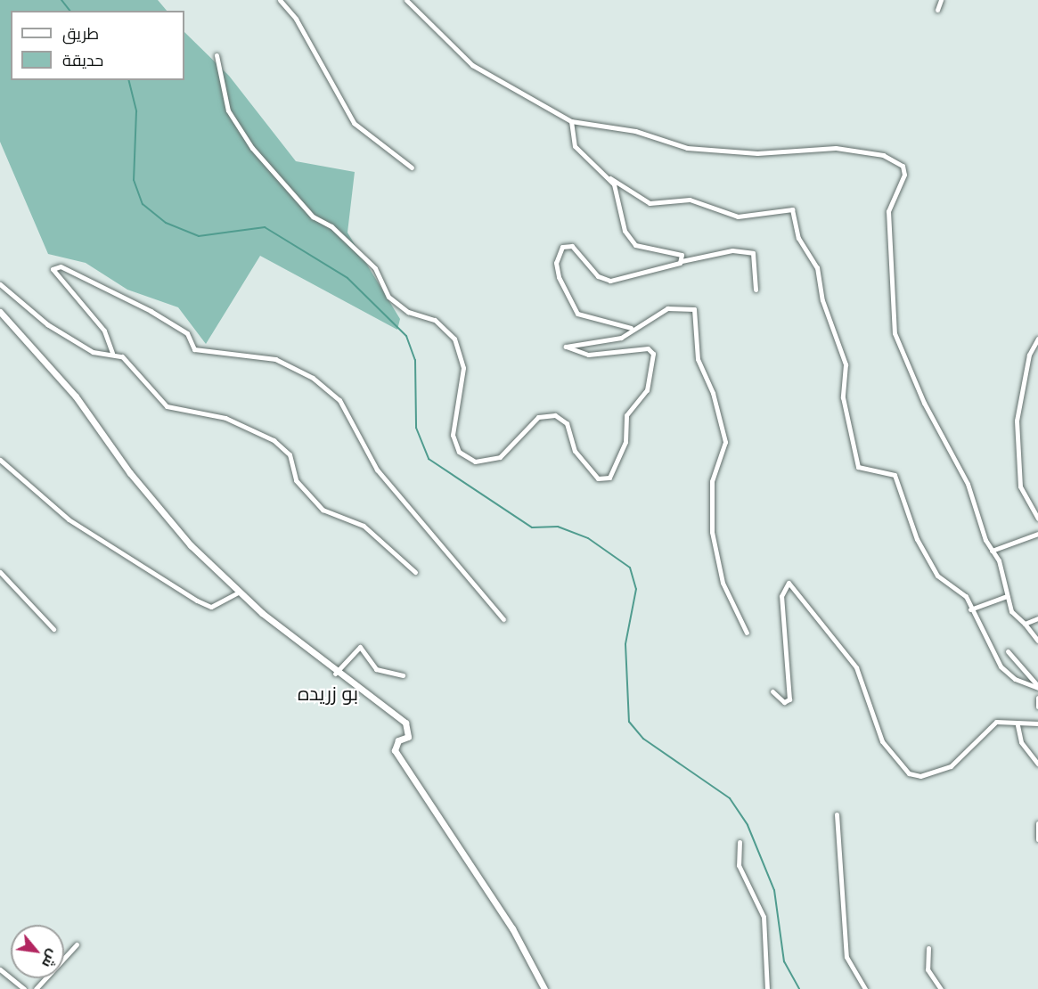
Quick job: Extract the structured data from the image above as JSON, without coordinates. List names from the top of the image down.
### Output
{
  "districts": ["بو زريده"],
  "legend": ["طريق", "حديقة"],
  "north": "bottom right"
}
